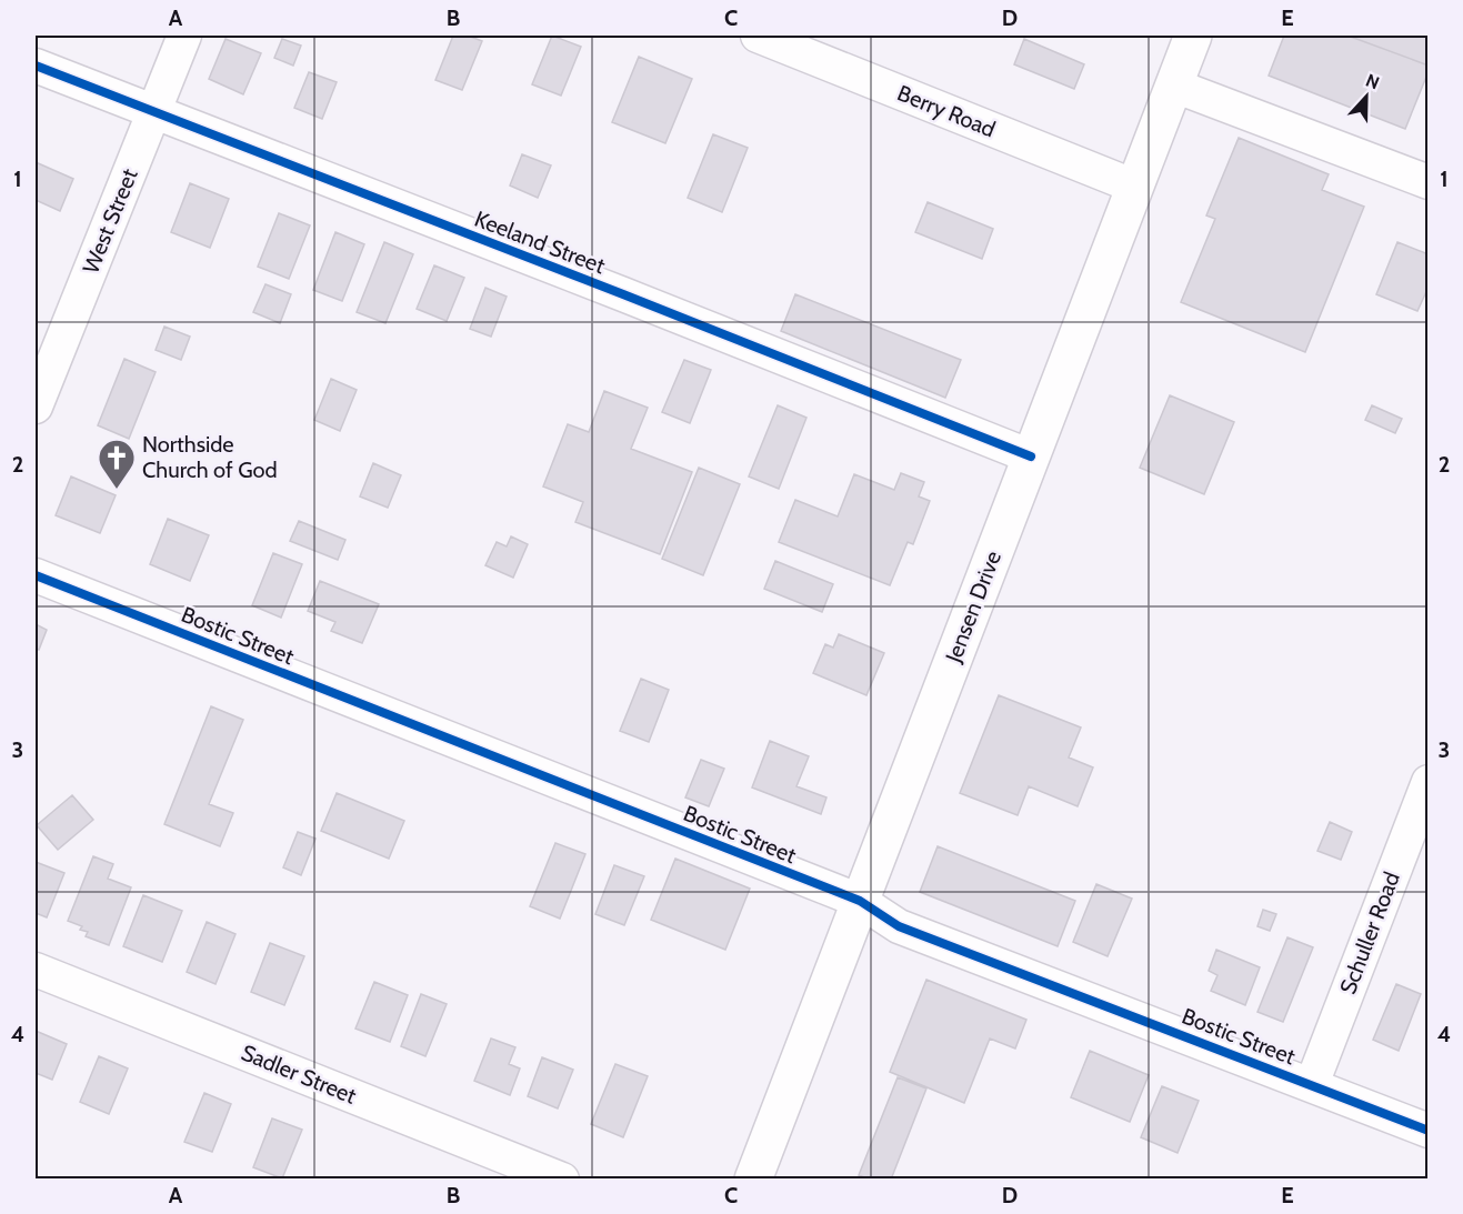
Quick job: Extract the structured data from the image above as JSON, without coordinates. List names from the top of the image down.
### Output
{
  "streets": {
    "main road": ["Jensen Drive"],
    "street": [
      "Berry Road",
      "West Street",
      "Keeland Street",
      "Bostic Street",
      "Schuller Road",
      "Sadler Street"
    ]
  },
  "crossings": [
    ["Berry Road", "Jensen Drive"],
    ["West Street", "Keeland Street"],
    ["Keeland Street", "Jensen Drive"],
    ["Jensen Drive", "Bostic Street"],
    ["Bostic Street", "Schuller Road"]
  ],
  "places": {
    "church": ["Northside Church of God"]
  },
  "north": "top",
  "grid": {
    "columns": [
      "A",
      "B",
      "C",
      "D",
      "E"
    ],
    "rows": [
      "1",
      "2",
      "3",
      "4"
    ]
  }
}
